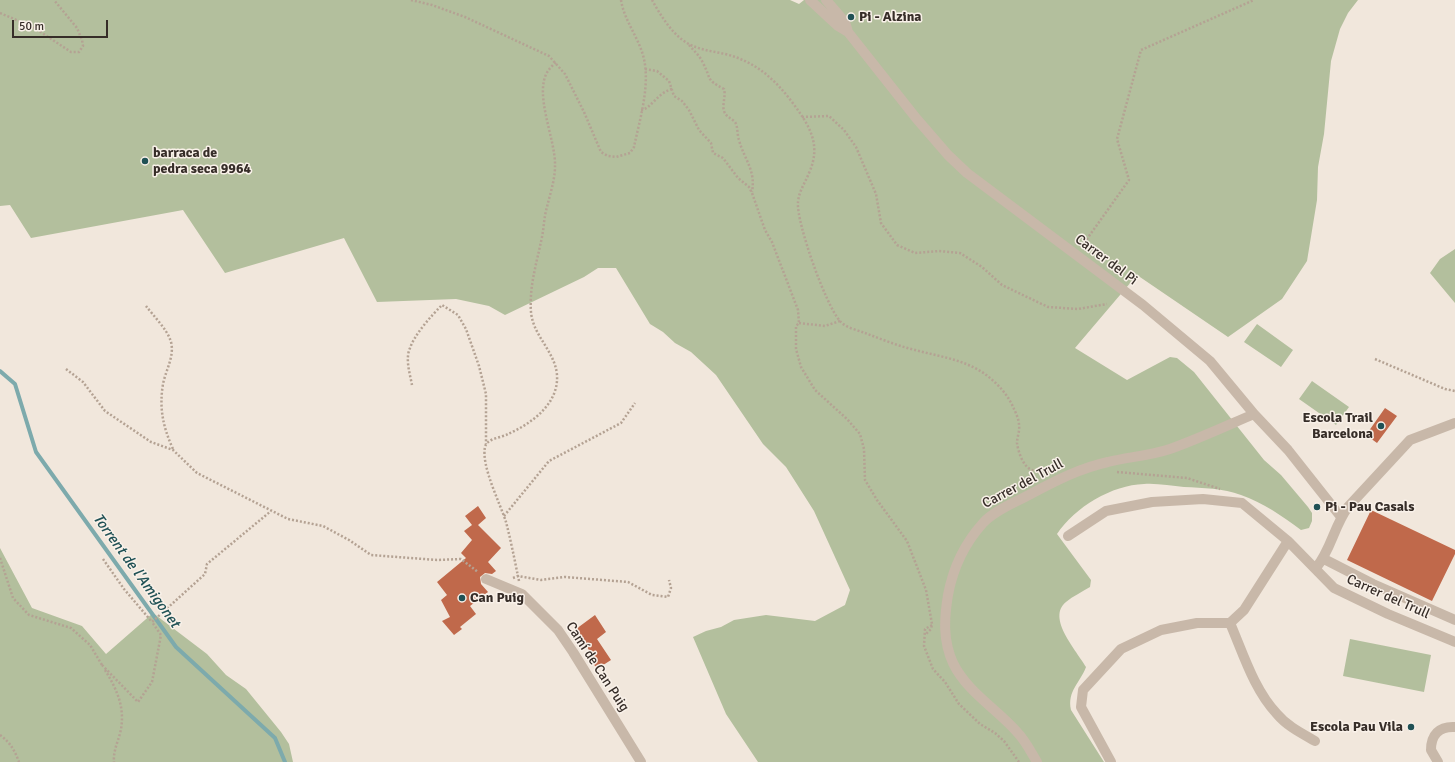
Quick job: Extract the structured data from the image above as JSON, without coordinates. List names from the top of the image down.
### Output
{
  "streets": {
    "street": ["Carrer del Pi", "Carrer del Trull", "Camí de Can Puig"]
  },
  "crossings": [
    ["Carrer del Pi", "Carrer del Trull"]
  ],
  "water": ["Torrent de l'Amigonet"],
  "places": [
    "Pi - Alzina",
    "barraca de pedra seca 9964",
    "Escola Trail Barcelona",
    "Pi - Pau Casals",
    "Can Puig",
    "Escola Pau Vila"
  ],
  "scale_bar": "50 m"
}
